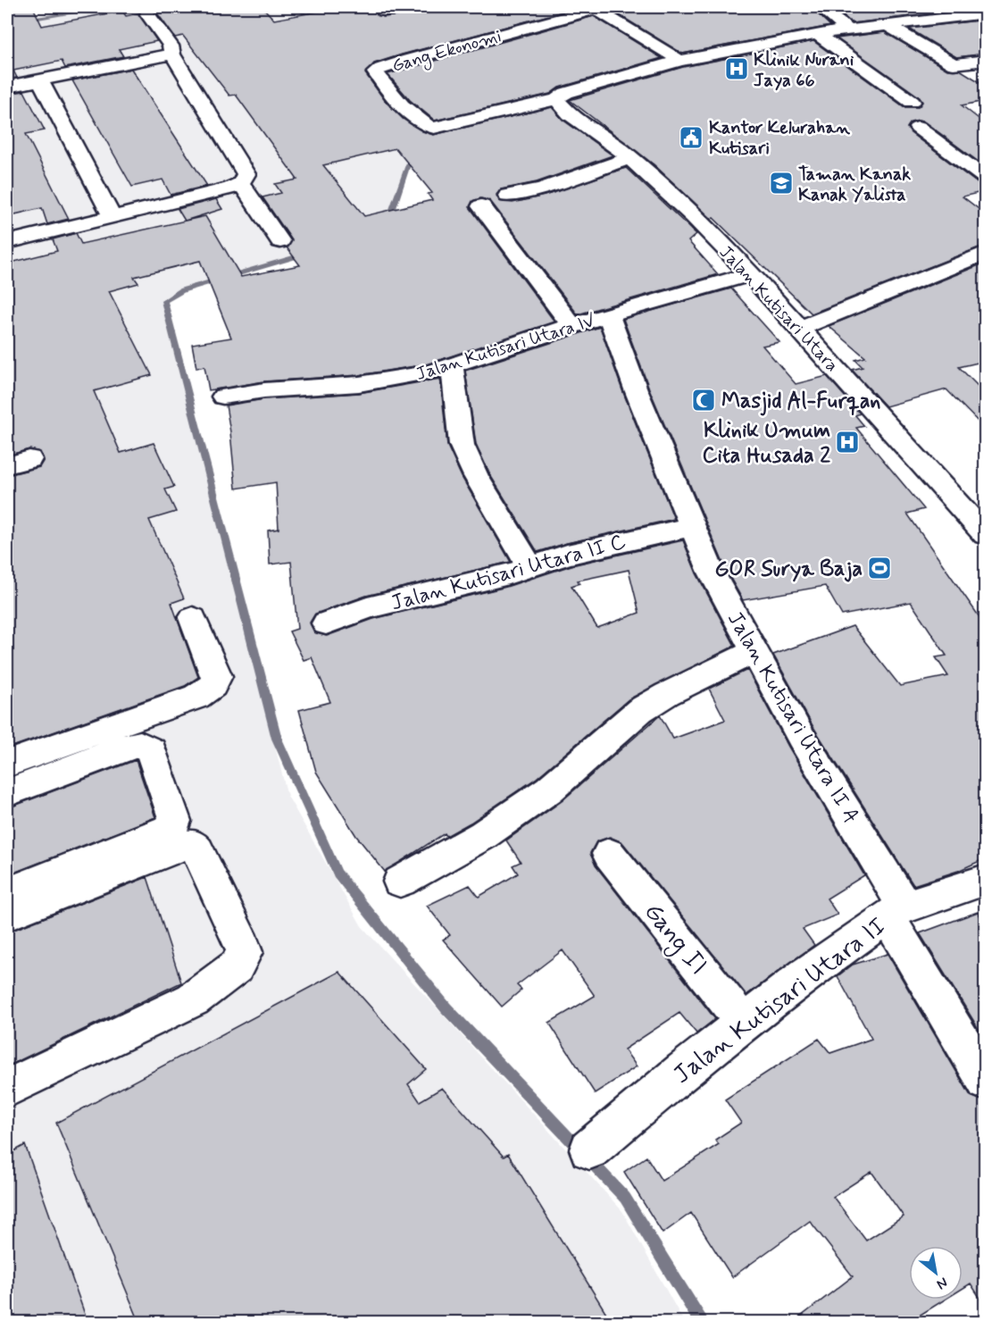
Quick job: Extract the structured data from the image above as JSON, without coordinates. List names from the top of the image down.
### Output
{
  "streets": {
    "street": [
      "Gang Ekonomi",
      "Jalan Kutisari Utara",
      "Jalan Kutisari Utara IV",
      "Jalan Kutisari Utara II C",
      "Jalan Kutisari Utara II A",
      "Gang II",
      "Jalan Kutisari Utara II"
    ]
  },
  "crossings": [
    ["Gang Ekonomi", "Jalan Kutisari Utara"],
    ["Jalan Kutisari Utara", "Jalan Kutisari Utara IV"],
    ["Jalan Kutisari Utara IV", "Jalan Kutisari Utara II A"],
    ["Jalan Kutisari Utara II C", "Jalan Kutisari Utara II A"],
    ["Jalan Kutisari Utara II A", "Jalan Kutisari Utara II"],
    ["Gang II", "Jalan Kutisari Utara II"]
  ],
  "places": {
    "hospital": ["Klinik Nurani Jaya 66", "Klinik Umum Cita Husada 2"],
    "public building": ["Kantor Kelurahan Kutisari"],
    "school or university": ["Taman Kanak Kanak Yalista"],
    "mosque": ["Masjid Al-Furqan"],
    "sports": ["GOR Surya Baja"]
  },
  "north": "bottom right"
}
